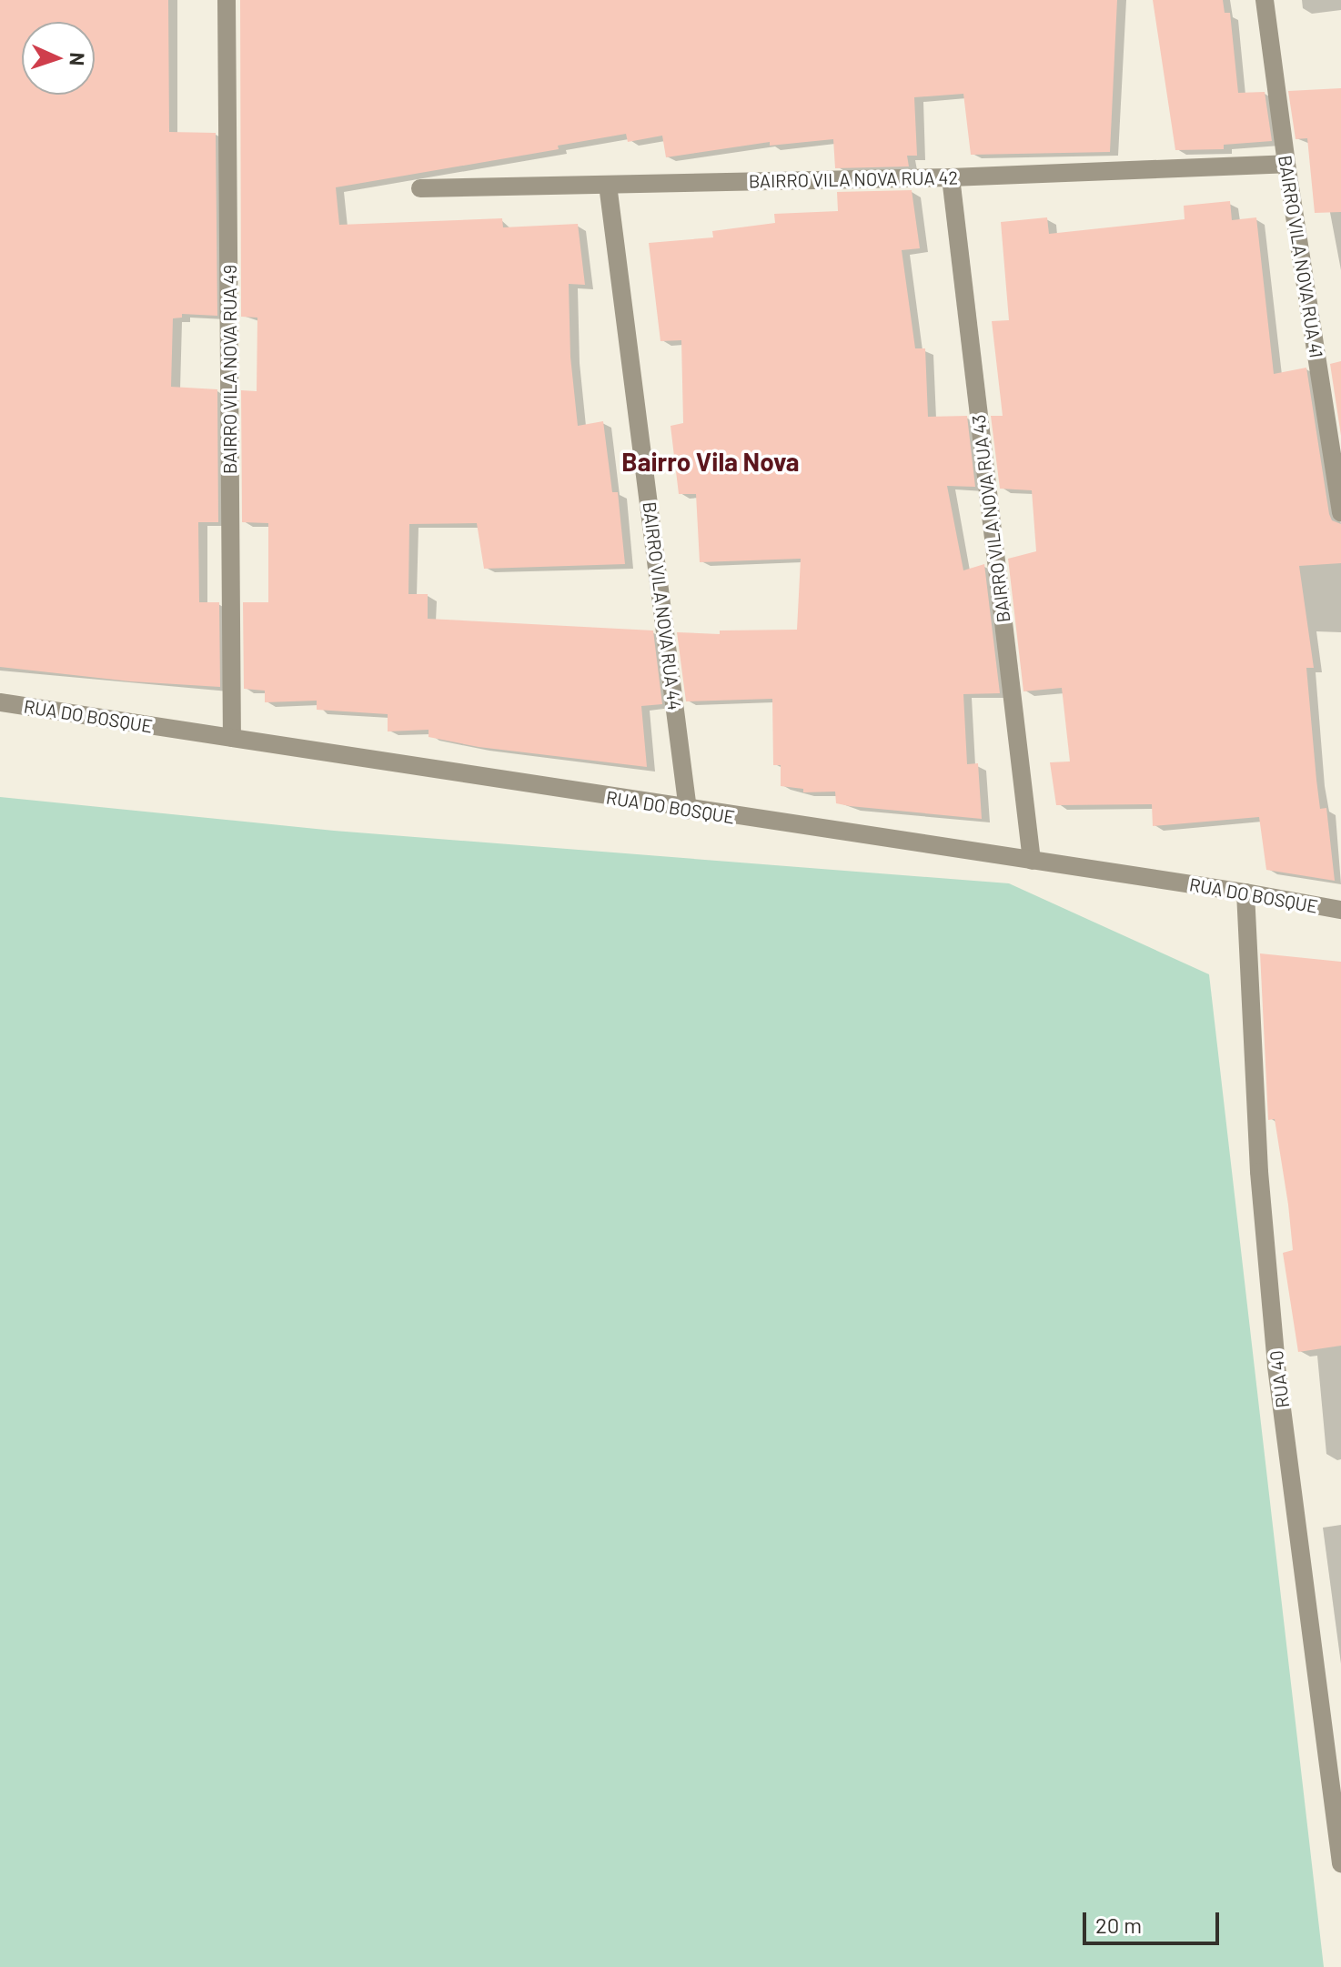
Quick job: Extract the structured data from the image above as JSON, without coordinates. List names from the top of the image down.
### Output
{
  "streets": {
    "street": [
      "BAIRRO VILA NOVA RUA 42",
      "BAIRRO VILA NOVA RUA 41",
      "BAIRRO VILA NOVA RUA 49",
      "BAIRRO VILA NOVA RUA 43",
      "BAIRRO VILA NOVA RUA 44",
      "RUA DO BOSQUE",
      "RUA 40"
    ]
  },
  "crossings": [
    ["BAIRRO VILA NOVA RUA 42", "BAIRRO VILA NOVA RUA 41"],
    ["BAIRRO VILA NOVA RUA 42", "BAIRRO VILA NOVA RUA 43"],
    ["BAIRRO VILA NOVA RUA 42", "BAIRRO VILA NOVA RUA 44"],
    ["BAIRRO VILA NOVA RUA 49", "RUA DO BOSQUE"],
    ["BAIRRO VILA NOVA RUA 43", "RUA DO BOSQUE"],
    ["BAIRRO VILA NOVA RUA 44", "RUA DO BOSQUE"],
    ["RUA DO BOSQUE", "RUA 40"]
  ],
  "districts": ["Bairro Vila Nova"],
  "scale_bar": "20 m",
  "north": "right"
}
